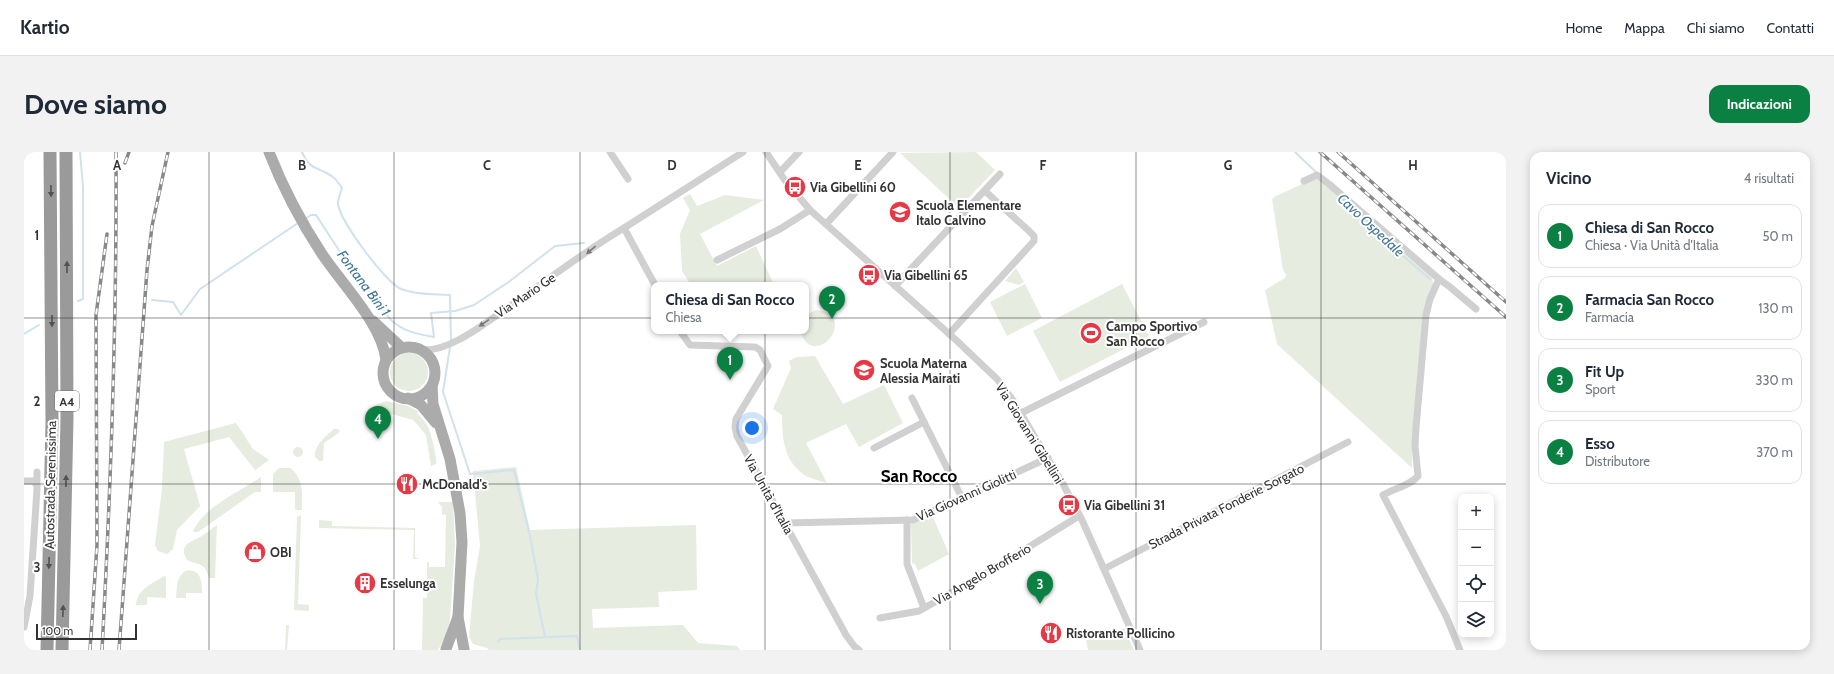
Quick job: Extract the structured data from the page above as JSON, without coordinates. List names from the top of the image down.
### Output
{
  "streets": {
    "highway": ["A4", "Autostrada Serenissima"],
    "street": [
      "Via Mario Ge",
      "Via Giovanni Gibellini",
      "Via Unità d'Italia",
      "Via Giovanni Giolitti",
      "Strada Privata Fonderie Sorgato",
      "Via Angelo Brofferio"
    ]
  },
  "crossings": [
    ["Via Giovanni Gibellini", "Via Giovanni Giolitti"],
    ["Via Giovanni Gibellini", "Strada Privata Fonderie Sorgato"],
    ["Via Giovanni Gibellini", "Via Angelo Brofferio"],
    ["Via Unità d'Italia", "Via Giovanni Giolitti"]
  ],
  "one_way": ["Via Mario Ge"],
  "districts": ["San Rocco"],
  "water": ["Cavo Ospedale", "Fontana Bini 1"],
  "places": {
    "bus stop": ["Via Gibellini 60", "Via Gibellini 65", "Via Gibellini 31"],
    "school or university": ["Scuola Elementare Italo Calvino", "Scuola Materna Alessia Mairati"],
    "sports": ["Campo Sportivo San Rocco"],
    "restaurant": ["McDonald's", "Ristorante Pollicino"],
    "shop": ["OBI"],
    "building": ["Esselunga"]
  },
  "scale_bar": "100 m",
  "page": {
    "header": "Kartio",
    "nav": [
      "Home",
      "Mappa",
      "Chi siamo",
      "Contatti"
    ],
    "buttons": "Indicazioni",
    "title": "Dove siamo",
    "heading": ["Vicino", "4 risultati"],
    "list": [
      {
        "mark": "1",
        "name": "Chiesa di San Rocco",
        "note": "Chiesa · Via Unità d'Italia",
        "value": "50 m"
      },
      {
        "mark": "2",
        "name": "Farmacia San Rocco",
        "note": "Farmacia",
        "value": "130 m"
      },
      {
        "mark": "3",
        "name": "Fit Up",
        "note": "Sport",
        "value": "330 m"
      },
      {
        "mark": "4",
        "name": "Esso",
        "note": "Distributore",
        "value": "370 m"
      }
    ],
    "popup": ["Chiesa di San Rocco", "Chiesa"],
    "pins": [
      "2",
      "1",
      "4",
      "3"
    ],
    "map_buttons": ["+", "−"],
    "scale": "100 m"
  },
  "grid": {
    "columns": [
      "A",
      "B",
      "C",
      "D",
      "E",
      "F",
      "G",
      "H"
    ],
    "rows": ["1", "2", "3"]
  }
}
